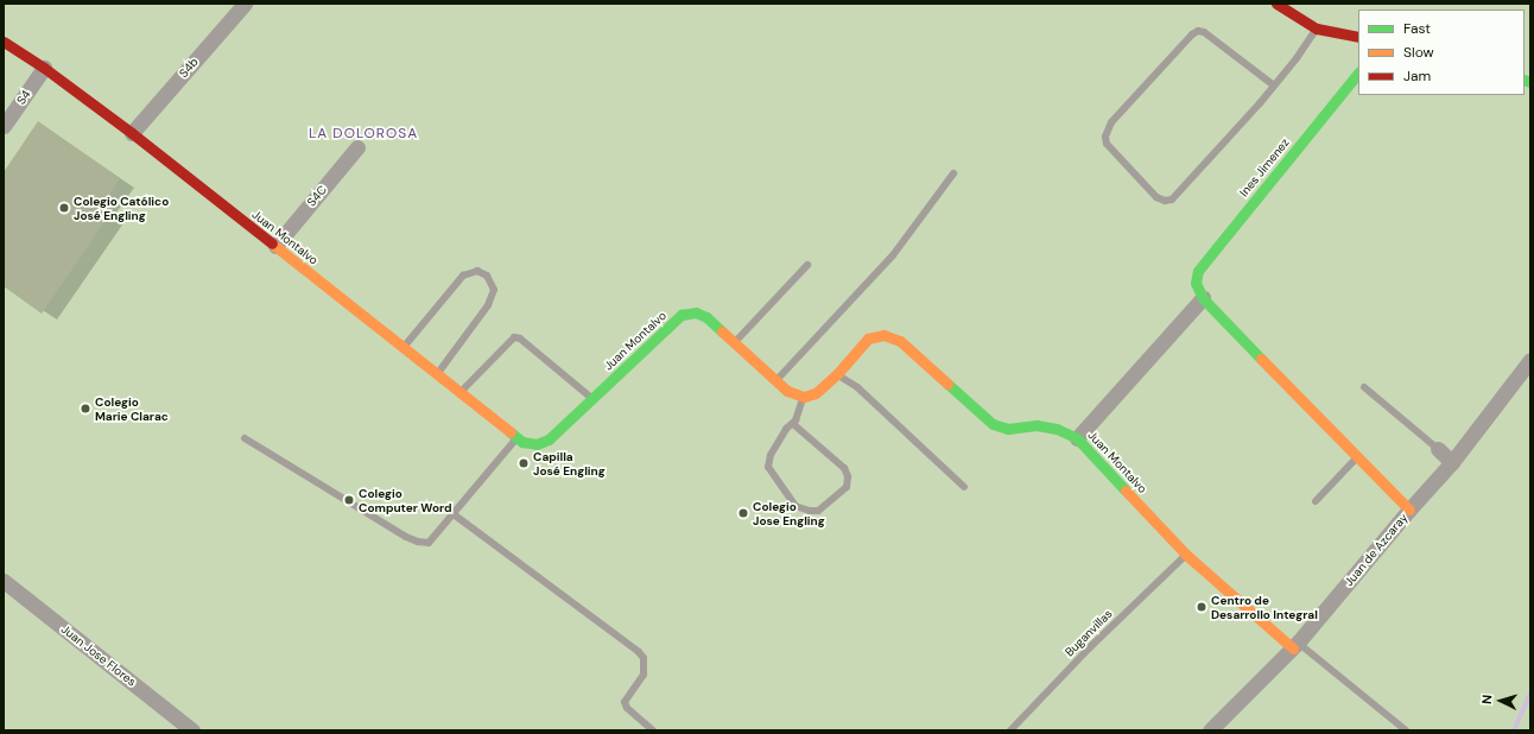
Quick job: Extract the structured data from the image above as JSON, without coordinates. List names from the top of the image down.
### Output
{
  "streets": {
    "street": [
      "S4b",
      "S4",
      "Ines Jimenez",
      "S4C",
      "Juan Montalvo",
      "Juan de Azcaray",
      "Juan Jose Flores"
    ],
    "lane": ["Buganvillas"]
  },
  "crossings": [
    ["S4b", "Juan Montalvo"],
    ["S4", "Juan Montalvo"],
    ["S4C", "Juan Montalvo"],
    ["Juan Montalvo", "Juan de Azcaray"],
    ["Juan Montalvo", "Buganvillas"]
  ],
  "districts": ["LA DOLOROSA"],
  "places": [
    "Colegio Católico José Engling",
    "Colegio Marie Clarac",
    "Capilla José Engling",
    "Colegio Computer Word",
    "Colegio Jose Engling",
    "Centro de Desarrollo Integral"
  ],
  "legend": ["Fast", "Slow", "Jam"],
  "north": "left"
}
